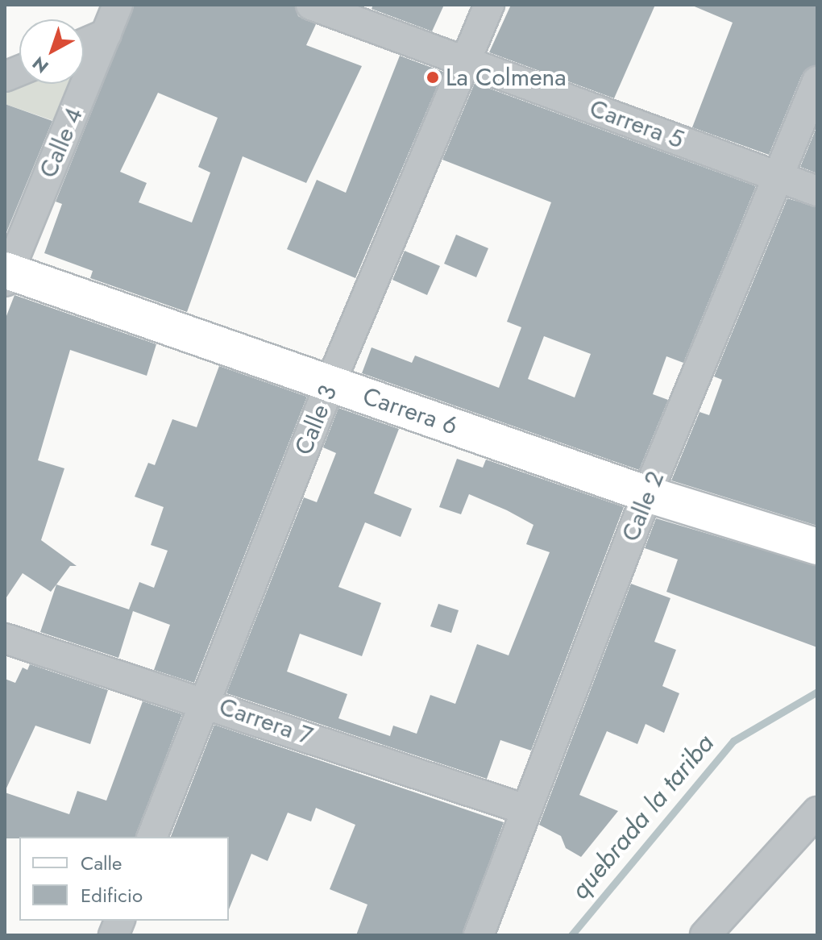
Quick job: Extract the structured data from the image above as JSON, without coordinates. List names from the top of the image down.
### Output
{
  "streets": {
    "main road": ["Carrera 6"],
    "street": [
      "Carrera 5",
      "Calle 4",
      "Calle 3",
      "Calle 2",
      "Carrera 7"
    ]
  },
  "crossings": [
    ["Carrera 5", "Calle 3"],
    ["Carrera 5", "Calle 2"],
    ["Calle 4", "Carrera 6"],
    ["Carrera 6", "Calle 3"],
    ["Carrera 6", "Calle 2"],
    ["Calle 3", "Carrera 7"],
    ["Calle 2", "Carrera 7"]
  ],
  "water": ["quebrada la tariba"],
  "places": ["La Colmena"],
  "legend": ["Calle", "Edificio"],
  "north": "bottom left"
}
